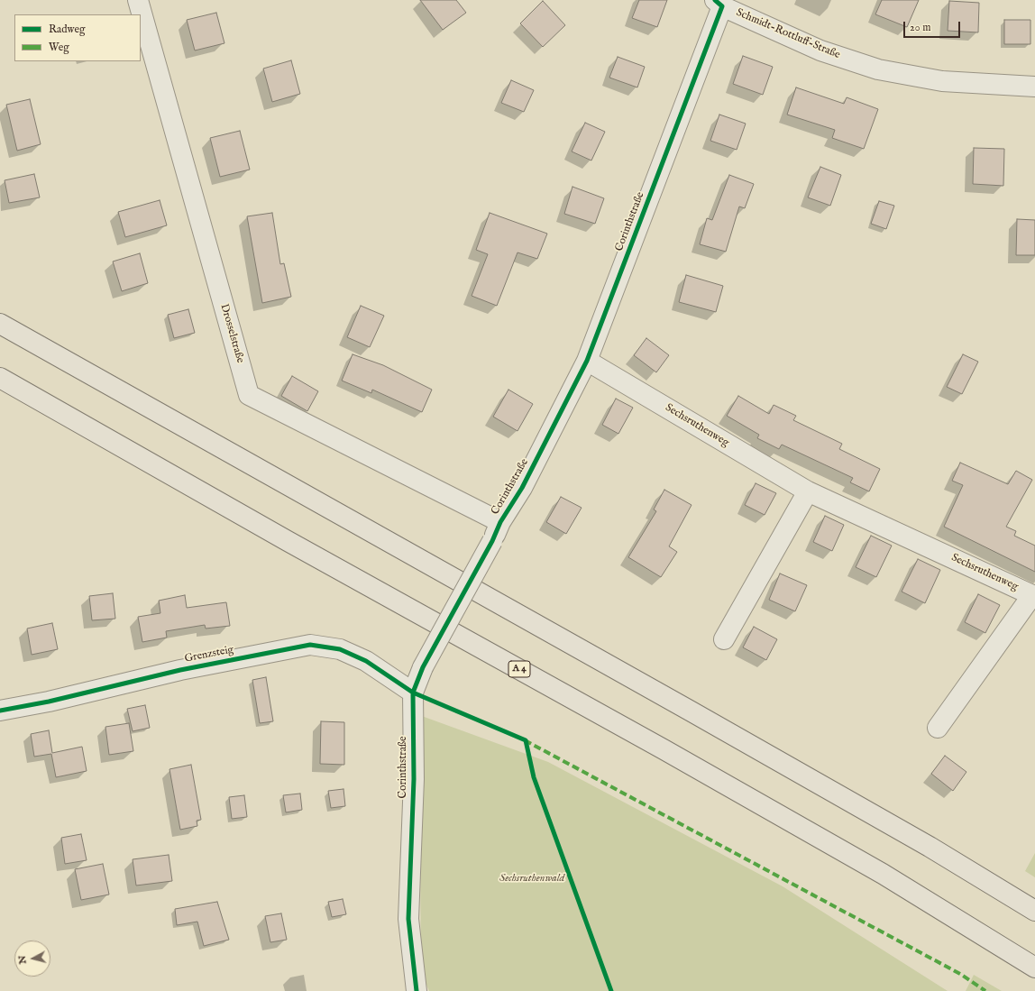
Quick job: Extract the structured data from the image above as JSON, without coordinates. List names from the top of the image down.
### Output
{
  "streets": {
    "highway": ["A 4"],
    "street": [
      "Schmidt-Rottluff-Straße",
      "Corinthstraße",
      "Drosselstraße",
      "Sechsruthenweg",
      "Grenzsteig"
    ]
  },
  "crossings": [
    ["Schmidt-Rottluff-Straße", "Corinthstraße"],
    ["Corinthstraße", "Drosselstraße"],
    ["Corinthstraße", "Sechsruthenweg"],
    ["Corinthstraße", "Grenzsteig"]
  ],
  "parks": ["Sechsruthenwald"],
  "legend": ["Radweg", "Weg"],
  "scale_bar": "20 m",
  "north": "left"
}
